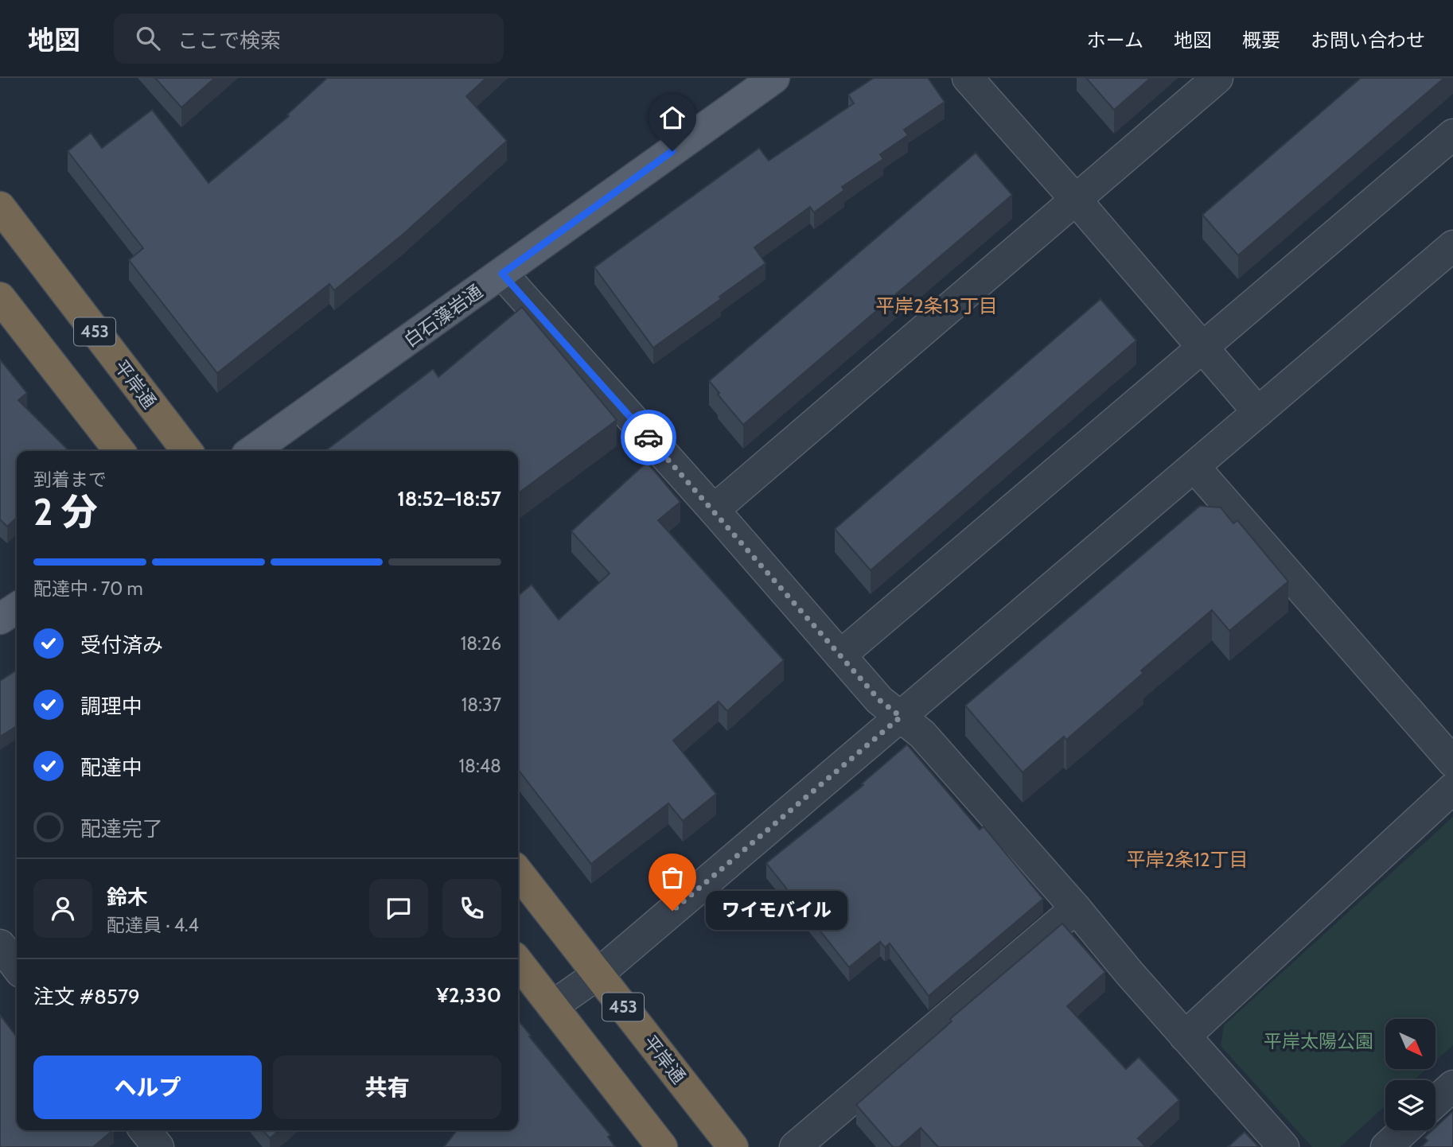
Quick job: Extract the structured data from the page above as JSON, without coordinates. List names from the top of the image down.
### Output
{
  "streets": {
    "highway": ["453", "平岸通"],
    "main road": ["白石藻岩通"]
  },
  "districts": ["平岸2条13丁目", "平岸2条12丁目"],
  "parks": ["平岸太陽公園"],
  "places": ["ワイモバイル"],
  "north": "bottom right",
  "page": {
    "header": "地図",
    "search": "ここで検索",
    "nav": [
      "ホーム",
      "地図",
      "概要",
      "お問い合わせ"
    ],
    "heading": ["2 分", "到着まで", "18:52–18:57"],
    "panel": [
      "鈴木",
      "配達員 · 4.4",
      "注文 #8579",
      "¥2,330"
    ],
    "bar": "配達中 · 70 m",
    "list": [
      ["受付済み", "18:26"],
      ["調理中", "18:37"],
      ["配達中", "18:48"],
      "配達完了"
    ],
    "bubble": "ワイモバイル",
    "buttons": ["ヘルプ", "共有"]
  }
}
